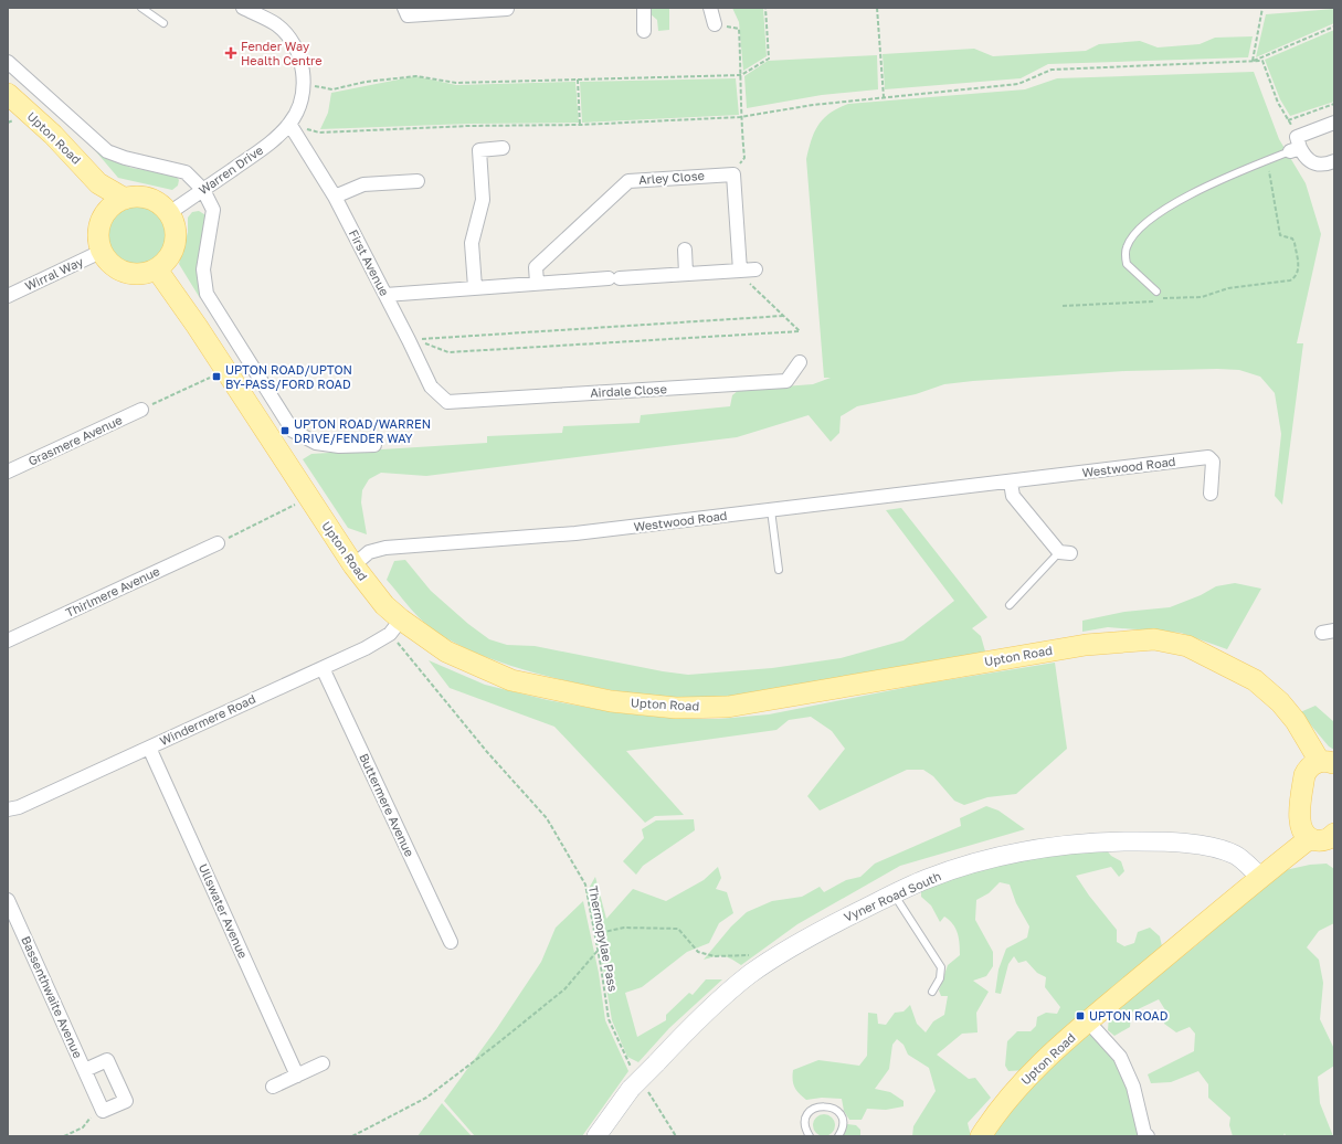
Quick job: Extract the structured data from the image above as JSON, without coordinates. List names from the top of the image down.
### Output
{
  "streets": {
    "main road": ["Upton Road"],
    "street": [
      "Warren Drive",
      "Arley Close",
      "First Avenue",
      "Wirral Way",
      "Airdale Close",
      "Grasmere Avenue",
      "Westwood Road",
      "Thirlmere Avenue",
      "Windermere Road",
      "Buttermere Avenue",
      "Vyner Road South",
      "Ullswater Avenue",
      "Bassenthwaite Avenue"
    ],
    "path": ["Thermopylae Pass"]
  },
  "crossings": [
    ["Upton Road", "Warren Drive"],
    ["Upton Road", "Wirral Way"],
    ["Upton Road", "Westwood Road"],
    ["Upton Road", "Windermere Road"],
    ["Upton Road", "Vyner Road South"],
    ["Upton Road", "Thermopylae Pass"],
    ["Warren Drive", "First Avenue"],
    ["Warren Drive", "Wirral Way"],
    ["First Avenue", "Airdale Close"],
    ["Windermere Road", "Buttermere Avenue"],
    ["Windermere Road", "Ullswater Avenue"],
    ["Windermere Road", "Thermopylae Pass"],
    ["Vyner Road South", "Thermopylae Pass"]
  ],
  "places": {
    "health": ["Fender Way Health Centre"],
    "transit": ["UPTON ROAD/UPTON BY-PASS/FORD ROAD", "UPTON ROAD/WARREN DRIVE/FENDER WAY", "UPTON ROAD"]
  }
}
